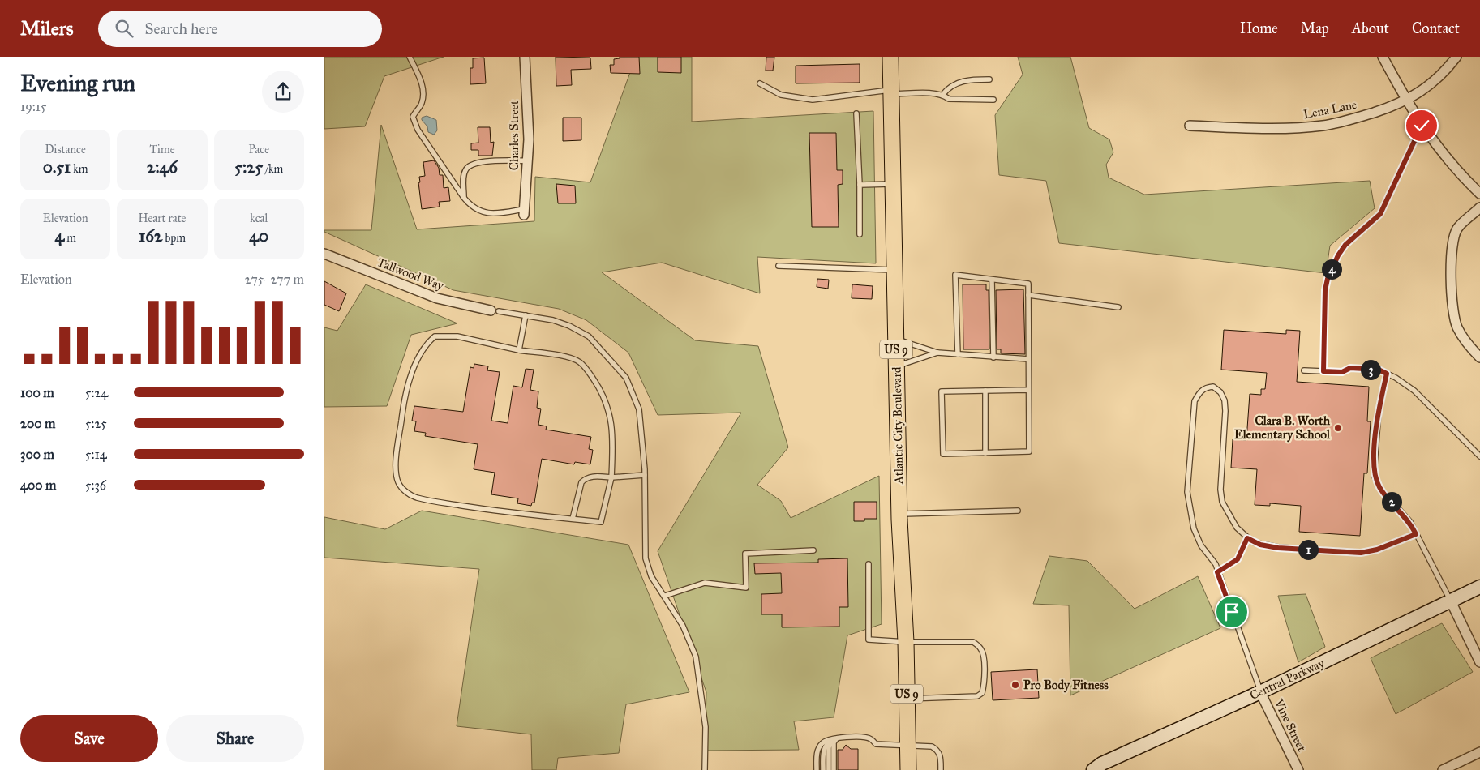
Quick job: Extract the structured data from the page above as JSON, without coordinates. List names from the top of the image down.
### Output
{
  "streets": {
    "highway": ["US 9", "Atlantic City Boulevard"],
    "main road": ["Central Parkway"],
    "street": [
      "Lena Lane",
      "Charles Street",
      "Tallwood Way",
      "Vine Street"
    ]
  },
  "crossings": [
    ["Central Parkway", "Vine Street"]
  ],
  "places": ["Clara B. Worth Elementary School", "Pro Body Fitness"],
  "page": {
    "header": "Milers",
    "search": "Search here",
    "nav": [
      "Home",
      "Map",
      "About",
      "Contact"
    ],
    "heading": ["Evening run", "19:15"],
    "stats": [
      ["Distance", "0.51 km"],
      ["Time", "2:46"],
      ["Pace", "5:25 /km"],
      ["Elevation", "4 m"],
      ["Heart rate", "162 bpm"],
      ["kcal", "40"]
    ],
    "pins": [
      "4",
      "3",
      "2",
      "1"
    ],
    "chart": ["Elevation", "275–277 m"],
    "list": [
      {
        "name": "100 m",
        "note": "5:24"
      },
      {
        "name": "200 m",
        "note": "5:25"
      },
      {
        "name": "300 m",
        "note": "5:14"
      },
      {
        "name": "400 m",
        "note": "5:36"
      }
    ],
    "buttons": ["Save", "Share"]
  }
}
